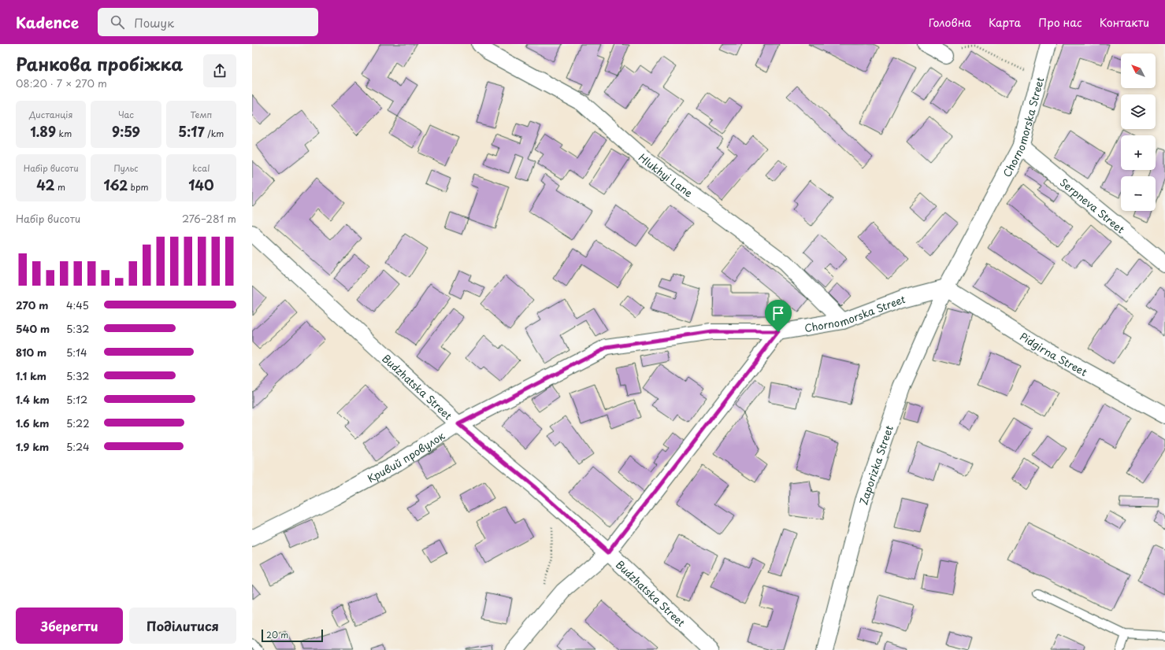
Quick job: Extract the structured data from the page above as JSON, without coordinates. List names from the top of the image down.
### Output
{
  "streets": {
    "street": [
      "Chornomorska Street",
      "Hlukhyi Lane",
      "Serpneva Street",
      "Pidgirna Street",
      "Budzhatska Street",
      "Кривий провулок",
      "Zaporizka Street"
    ]
  },
  "crossings": [
    ["Chornomorska Street", "Hlukhyi Lane"],
    ["Chornomorska Street", "Serpneva Street"],
    ["Chornomorska Street", "Pidgirna Street"],
    ["Chornomorska Street", "Кривий провулок"],
    ["Chornomorska Street", "Zaporizka Street"],
    ["Pidgirna Street", "Zaporizka Street"],
    ["Budzhatska Street", "Кривий провулок"]
  ],
  "scale_bar": "20 m",
  "north": "top left",
  "page": {
    "header": "Kadence",
    "search": "Пошук",
    "nav": [
      "Головна",
      "Карта",
      "Про нас",
      "Контакти"
    ],
    "heading": ["Ранкова пробіжка", "08:20 · 7 × 270 m"],
    "map_buttons": ["+", "−"],
    "stats": [
      ["Дистанція", "1.89 km"],
      ["Час", "9:59"],
      ["Темп", "5:17 /km"],
      ["Набір висоти", "42 m"],
      ["Пульс", "162 bpm"],
      ["kcal", "140"]
    ],
    "chart": ["Набір висоти", "276–281 m"],
    "list": [
      {
        "name": "270 m",
        "note": "4:45"
      },
      {
        "name": "540 m",
        "note": "5:32"
      },
      {
        "name": "810 m",
        "note": "5:14"
      },
      {
        "name": "1.1 km",
        "note": "5:32"
      },
      {
        "name": "1.4 km",
        "note": "5:12"
      },
      {
        "name": "1.6 km",
        "note": "5:22"
      },
      {
        "name": "1.9 km",
        "note": "5:24"
      }
    ],
    "buttons": ["Зберегти", "Поділитися"],
    "scale": "20 m"
  }
}
